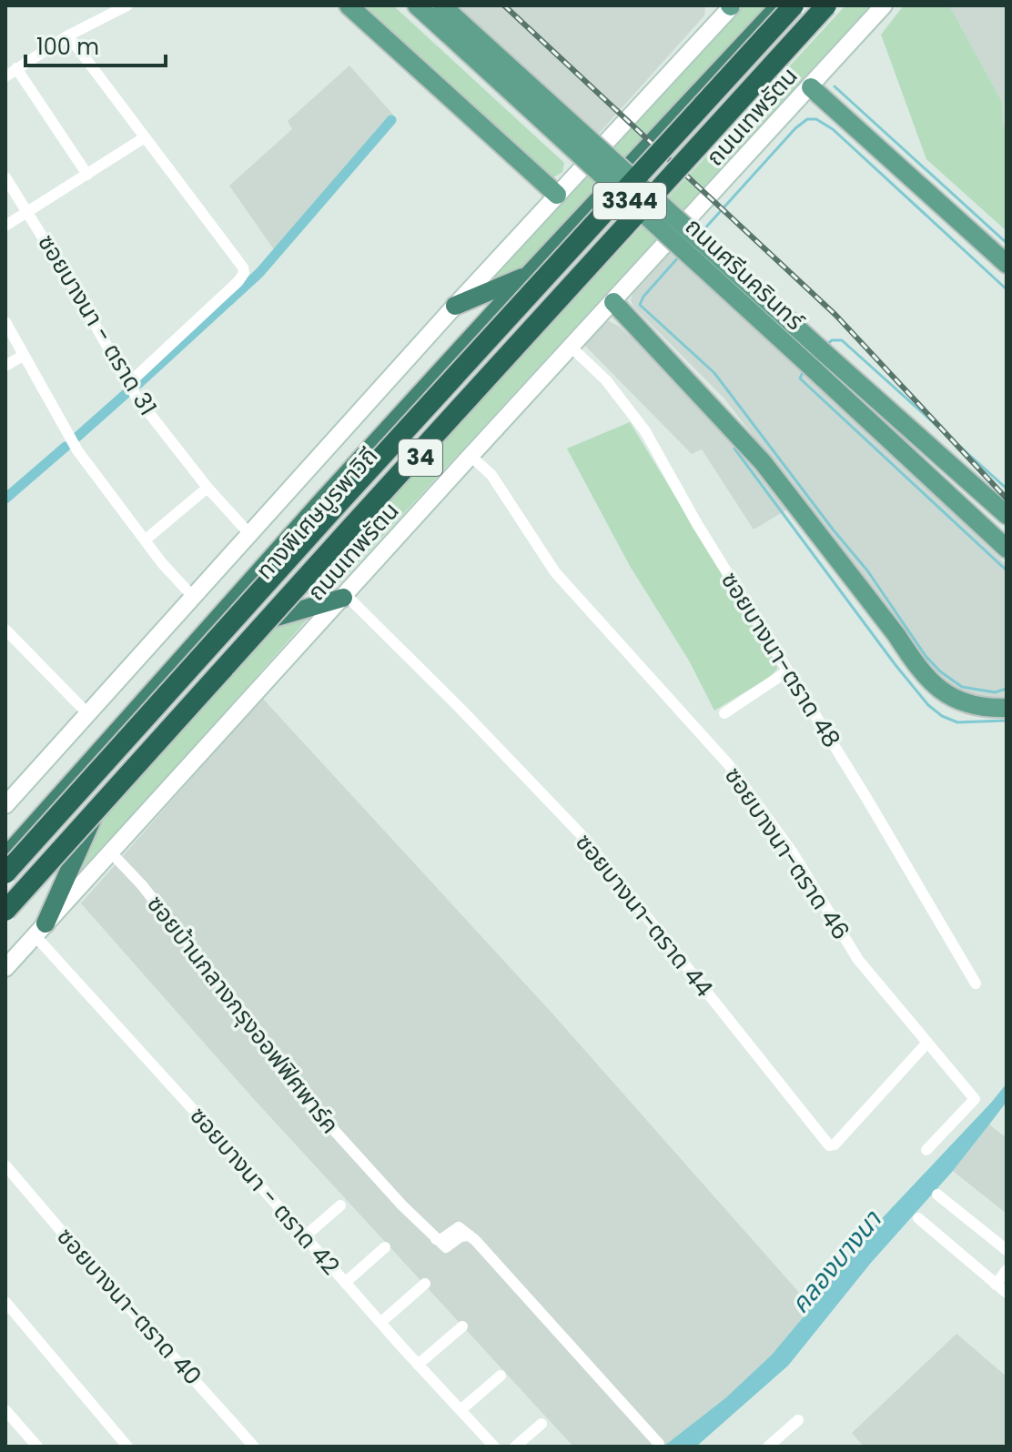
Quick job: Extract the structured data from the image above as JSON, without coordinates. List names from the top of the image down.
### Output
{
  "streets": {
    "highway": ["ถนนเทพรัตน", "34", "ทางพิเศษบูรพาวิถี"],
    "main road": ["3344", "ถนนศรีนครินทร์"],
    "street": [
      "ซอยบางนา - ตราด 31",
      "ซอยบางนา-ตราด 48",
      "ซอยบางนา-ตราด 46",
      "ซอยบางนา-ตราด 44",
      "ซอยบ้านกลางกรุงออฟฟิศพาร์ค",
      "ซอยบางนา - ตราด 42",
      "ซอยบางนา-ตราด 40"
    ]
  },
  "crossings": [
    ["ถนนเทพรัตน", "ซอยบางนา-ตราด 48"],
    ["ถนนเทพรัตน", "ซอยบางนา-ตราด 46"],
    ["ถนนเทพรัตน", "ซอยบางนา-ตราด 44"],
    ["ถนนเทพรัตน", "ซอยบ้านกลางกรุงออฟฟิศพาร์ค"],
    ["ถนนเทพรัตน", "ซอยบางนา - ตราด 42"],
    ["ซอยบางนา-ตราด 46", "ซอยบางนา-ตราด 44"]
  ],
  "water": ["คลองบางนา"],
  "scale_bar": "100 m"
}
